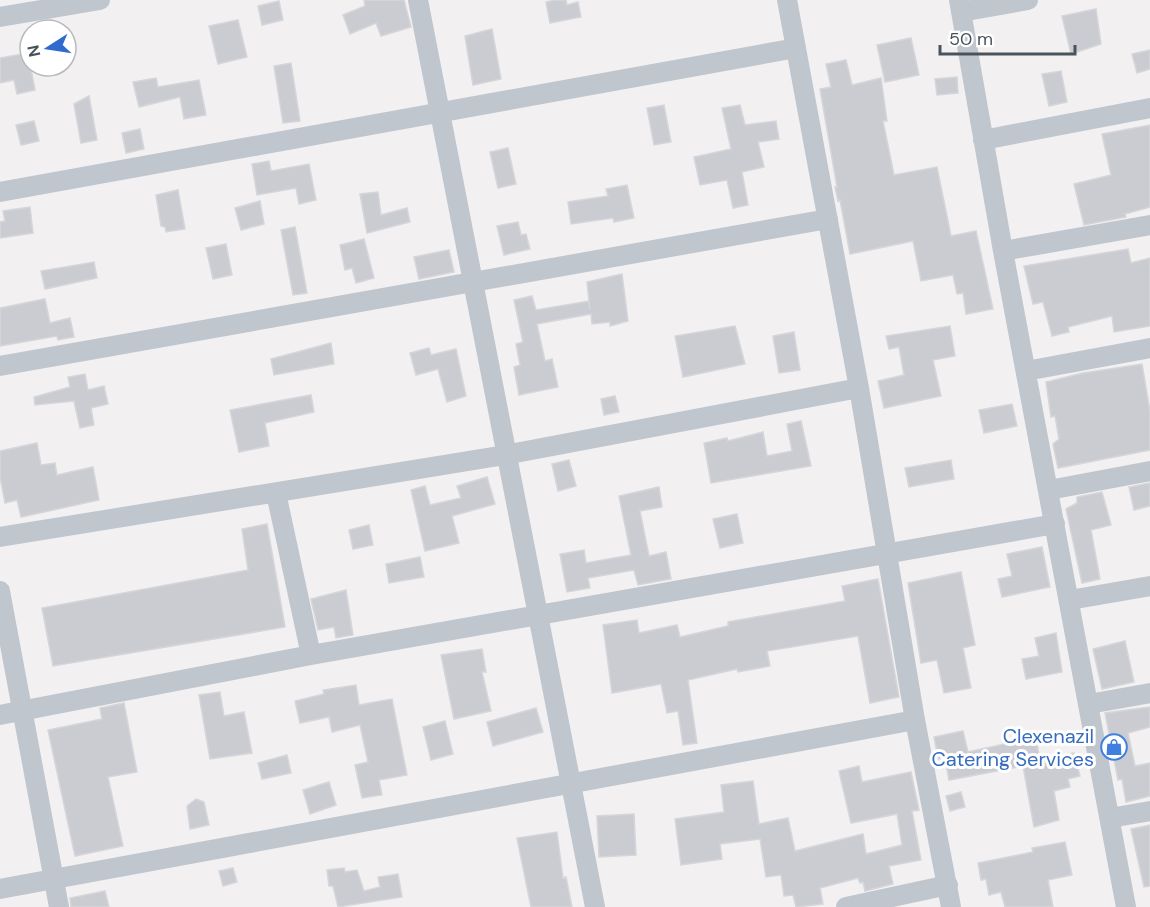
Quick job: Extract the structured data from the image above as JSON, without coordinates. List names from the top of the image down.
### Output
{
  "places": {
    "shop": ["Clexenazil Catering Services"]
  },
  "scale_bar": "50 m",
  "north": "left"
}
